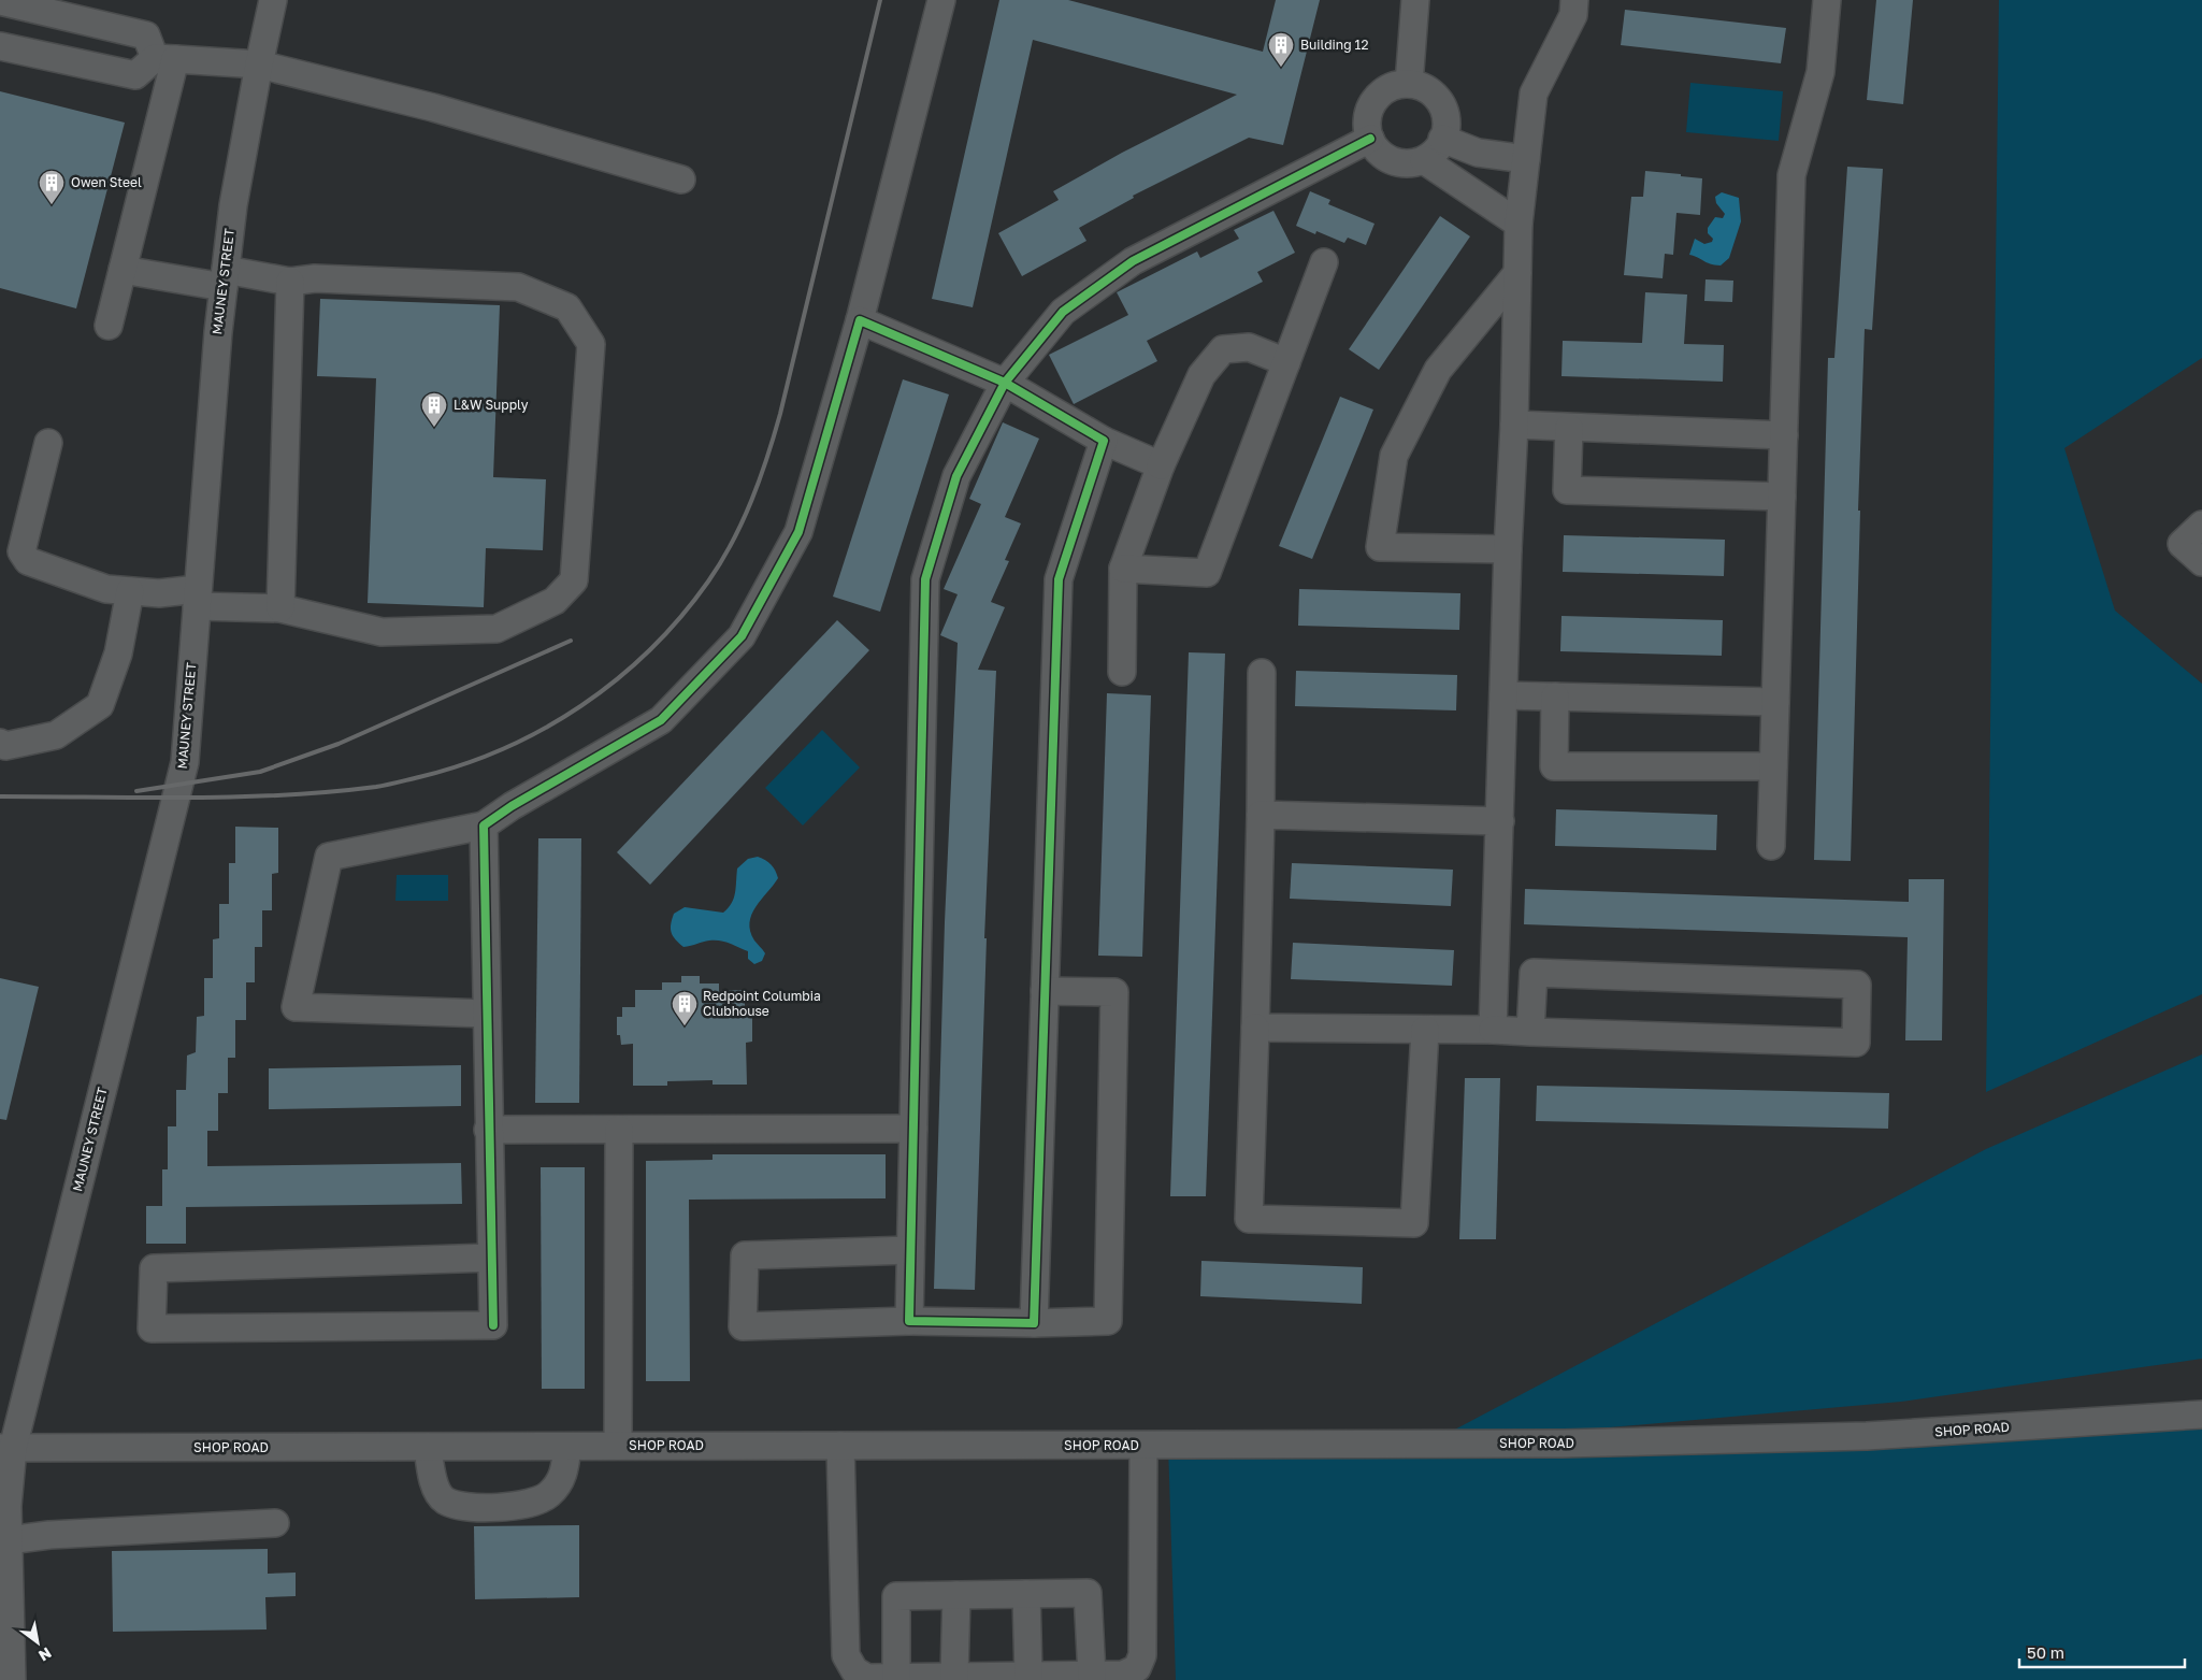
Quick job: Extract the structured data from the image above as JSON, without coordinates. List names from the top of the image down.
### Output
{
  "streets": {
    "street": ["MAUNEY STREET", "SHOP ROAD"]
  },
  "crossings": [
    ["MAUNEY STREET", "SHOP ROAD"]
  ],
  "places": {
    "building": [
      "Building 12",
      "Owen Steel",
      "L&W Supply",
      "Redpoint Columbia Clubhouse"
    ]
  },
  "scale_bar": "50 m",
  "north": "bottom right"
}
